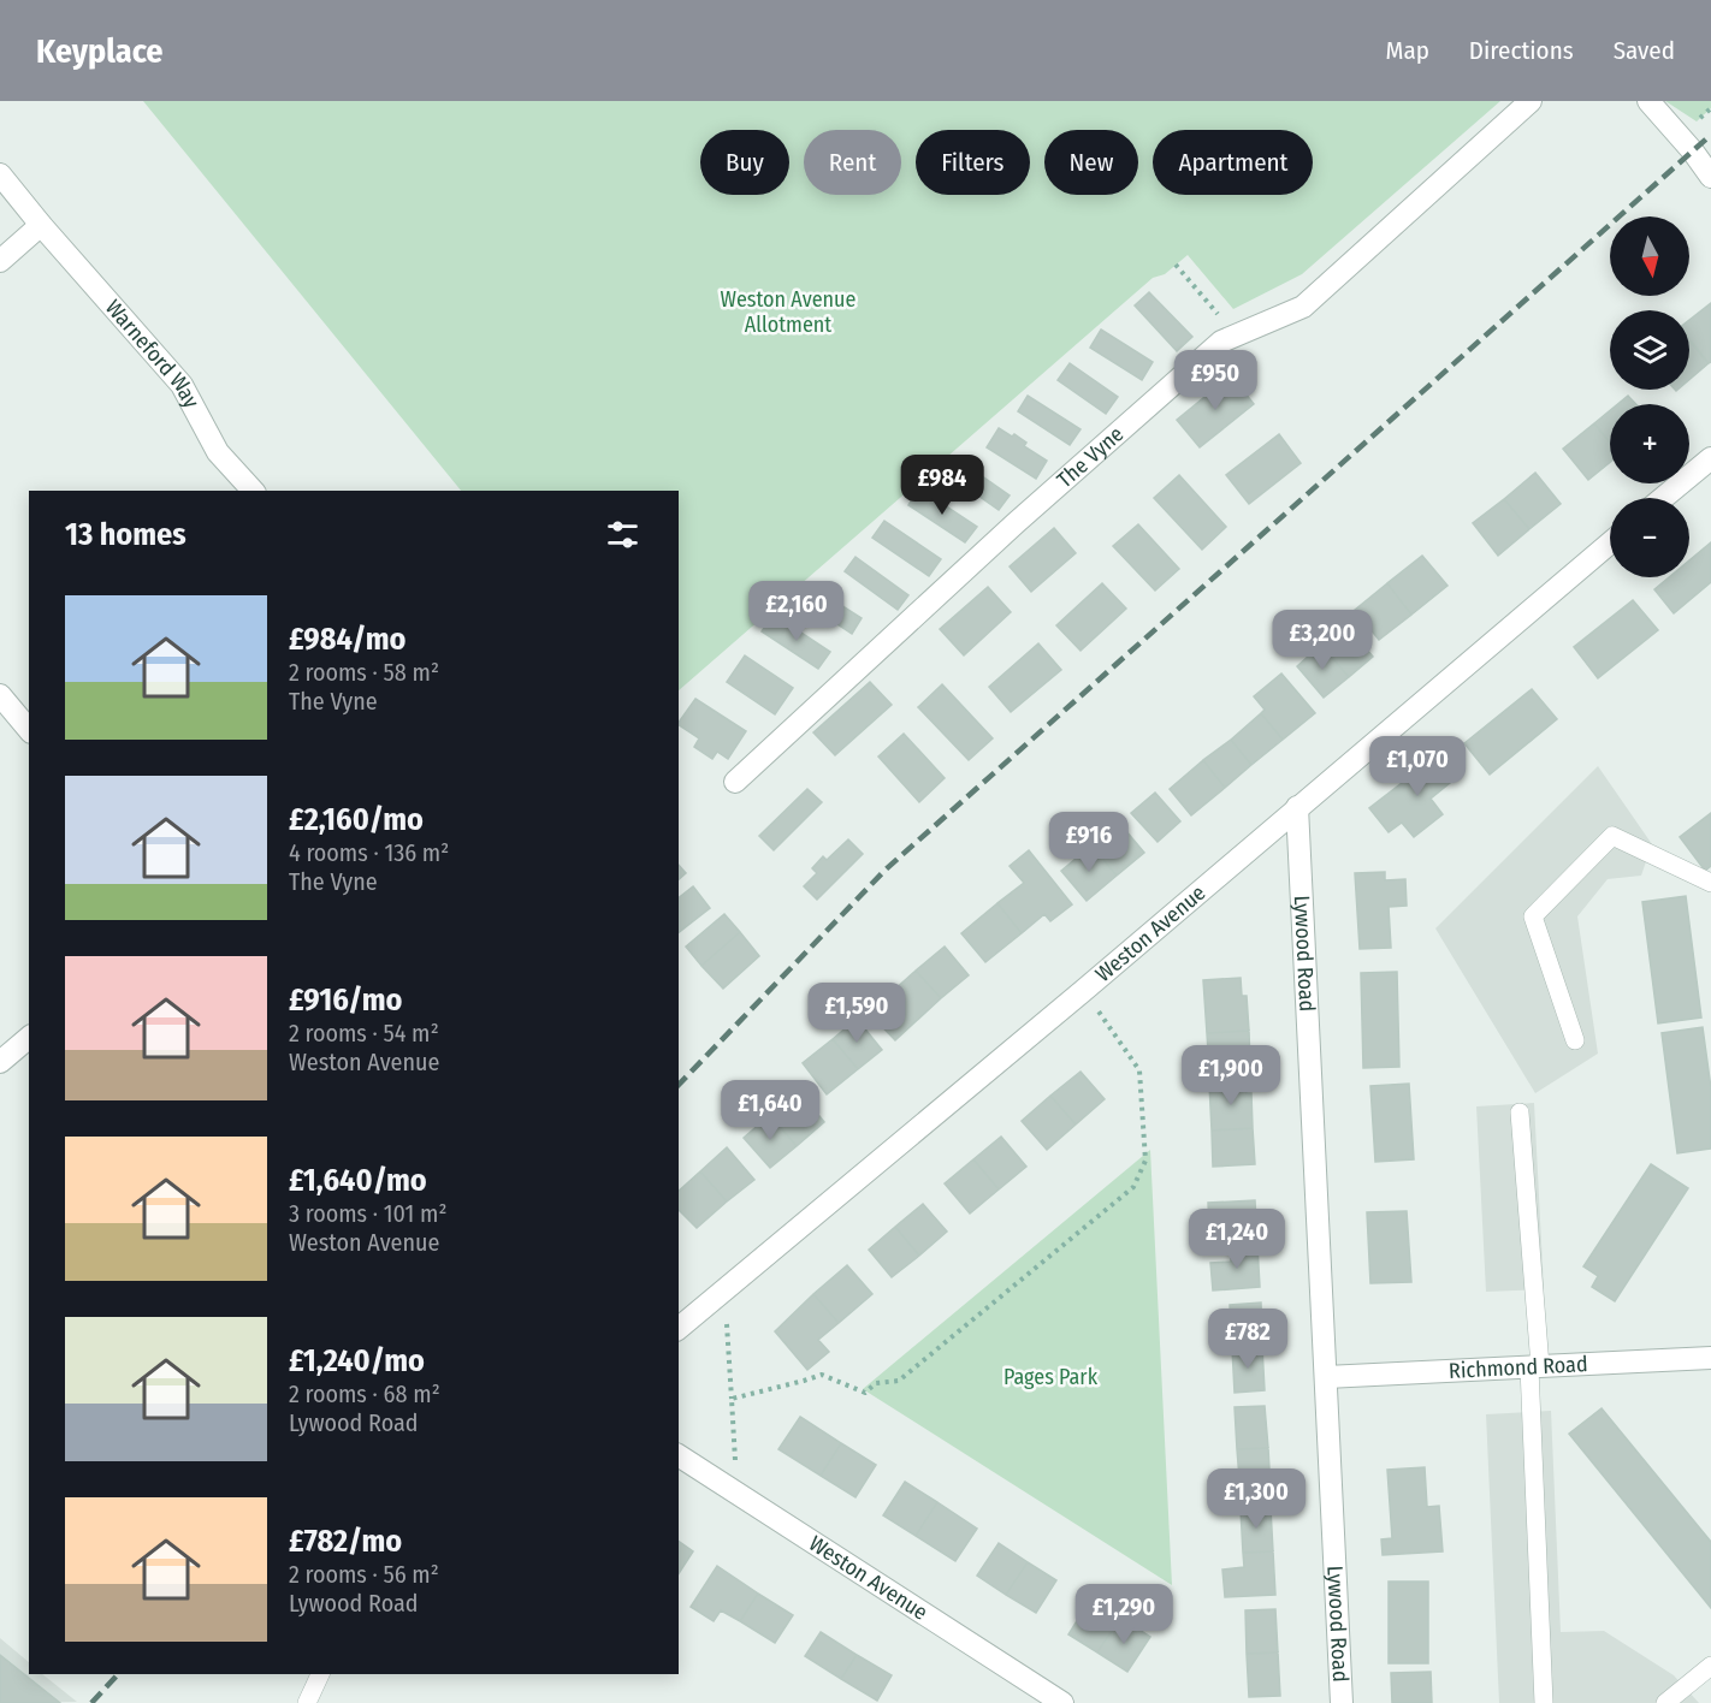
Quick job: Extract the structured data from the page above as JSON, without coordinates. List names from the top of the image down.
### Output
{
  "streets": {
    "street": [
      "Warneford Way",
      "The Vyne",
      "Weston Avenue",
      "Lywood Road",
      "Richmond Road"
    ]
  },
  "crossings": [
    ["Weston Avenue", "Lywood Road"],
    ["Lywood Road", "Richmond Road"]
  ],
  "parks": ["Weston Avenue Allotment", "Pages Park"],
  "north": "bottom",
  "page": {
    "header": "Keyplace",
    "nav": ["Map", "Directions", "Saved"],
    "chip": [
      "Buy",
      "Rent",
      "Filters",
      "New",
      "Apartment"
    ],
    "map_buttons": ["+", "−"],
    "price": [
      "£950",
      "£984",
      "£2,160",
      "£3,200",
      "£1,070",
      "£916",
      "£1,590",
      "£1,900",
      "£1,640",
      "£1,240",
      "£782",
      "£1,300",
      "£1,290"
    ],
    "heading": "13 homes",
    "list": [
      {
        "name": "£984/mo",
        "note": "2 rooms · 58 m² · The Vyne"
      },
      {
        "name": "£2,160/mo",
        "note": "4 rooms · 136 m² · The Vyne"
      },
      {
        "name": "£916/mo",
        "note": "2 rooms · 54 m² · Weston Avenue"
      },
      {
        "name": "£1,640/mo",
        "note": "3 rooms · 101 m² · Weston Avenue"
      },
      {
        "name": "£1,240/mo",
        "note": "2 rooms · 68 m² · Lywood Road"
      },
      {
        "name": "£782/mo",
        "note": "2 rooms · 56 m² · Lywood Road"
      }
    ]
  }
}
